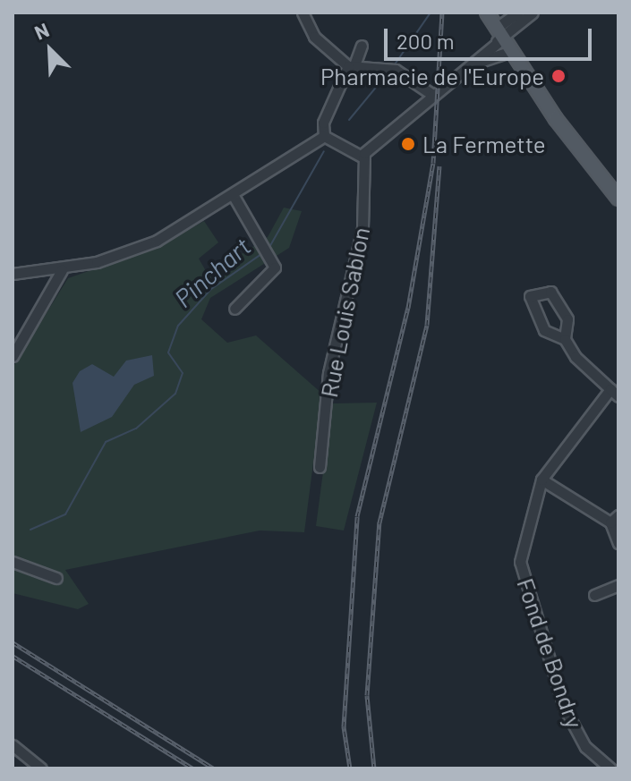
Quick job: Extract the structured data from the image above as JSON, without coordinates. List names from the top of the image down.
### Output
{
  "streets": {
    "street": ["Rue Louis Sablon", "Fond de Bondry"]
  },
  "water": ["Pinchart"],
  "places": ["Pharmacie de l'Europe", "La Fermette"],
  "scale_bar": "200 m",
  "north": "top left"
}
